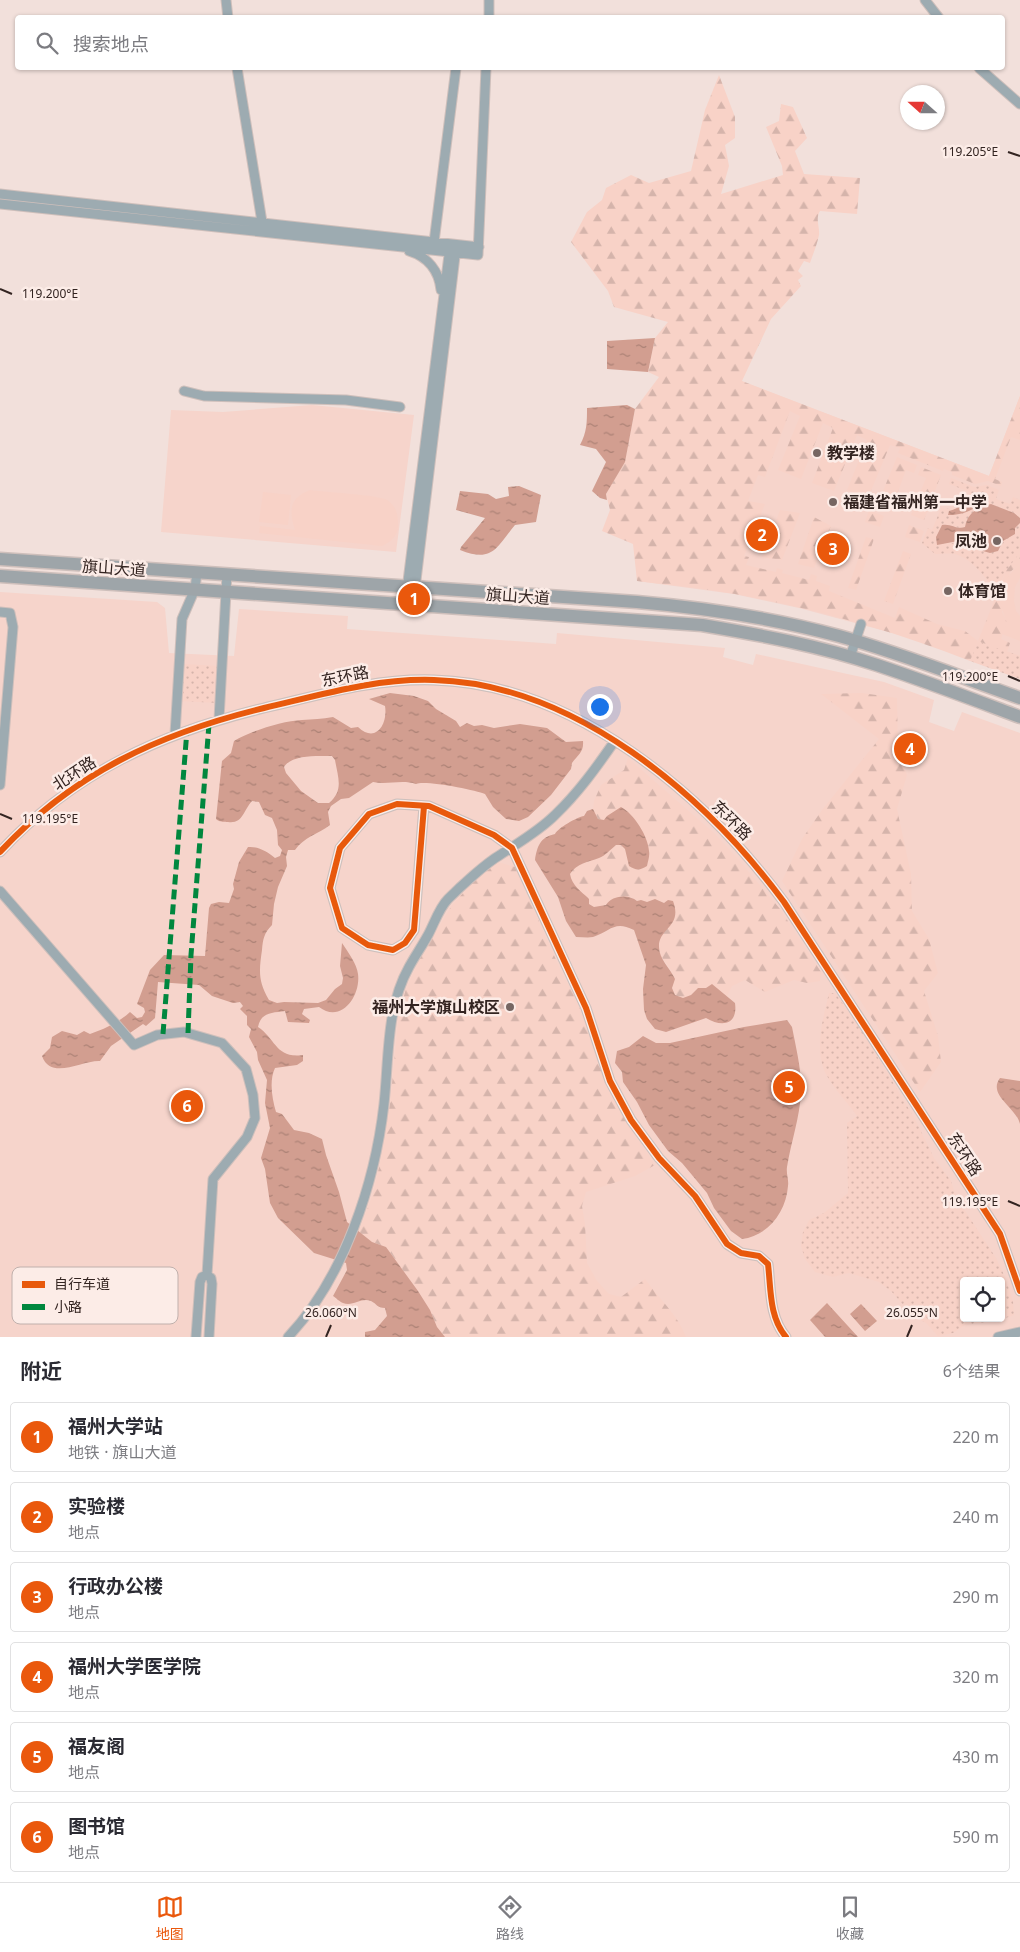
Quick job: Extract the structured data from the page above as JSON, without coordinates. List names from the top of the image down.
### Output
{
  "streets": {
    "highway": ["旗山大道"],
    "street": ["东环路", "北环路"]
  },
  "crossings": [
    ["东环路", "北环路"]
  ],
  "places": [
    "教学楼",
    "福建省福州第一中学",
    "凤池",
    "体育馆",
    "福州大学旗山校区"
  ],
  "legend": ["自行车道", "小路"],
  "north": "left",
  "page": {
    "search": "搜索地点",
    "pins": [
      "2",
      "3",
      "1",
      "4",
      "5",
      "6"
    ],
    "heading": ["附近", "6个结果"],
    "list": [
      {
        "mark": "1",
        "name": "福州大学站",
        "note": "地铁 · 旗山大道",
        "value": "220 m"
      },
      {
        "mark": "2",
        "name": "实验楼",
        "note": "地点",
        "value": "240 m"
      },
      {
        "mark": "3",
        "name": "行政办公楼",
        "note": "地点",
        "value": "290 m"
      },
      {
        "mark": "4",
        "name": "福州大学医学院",
        "note": "地点",
        "value": "320 m"
      },
      {
        "mark": "5",
        "name": "福友阁",
        "note": "地点",
        "value": "430 m"
      },
      {
        "mark": "6",
        "name": "图书馆",
        "note": "地点",
        "value": "590 m"
      }
    ],
    "nav": ["地图", "路线", "收藏"]
  },
  "coordinates": [
    "119.205°E",
    "119.200°E",
    "119.195°E",
    "26.060°N",
    "26.055°N"
  ]
}
